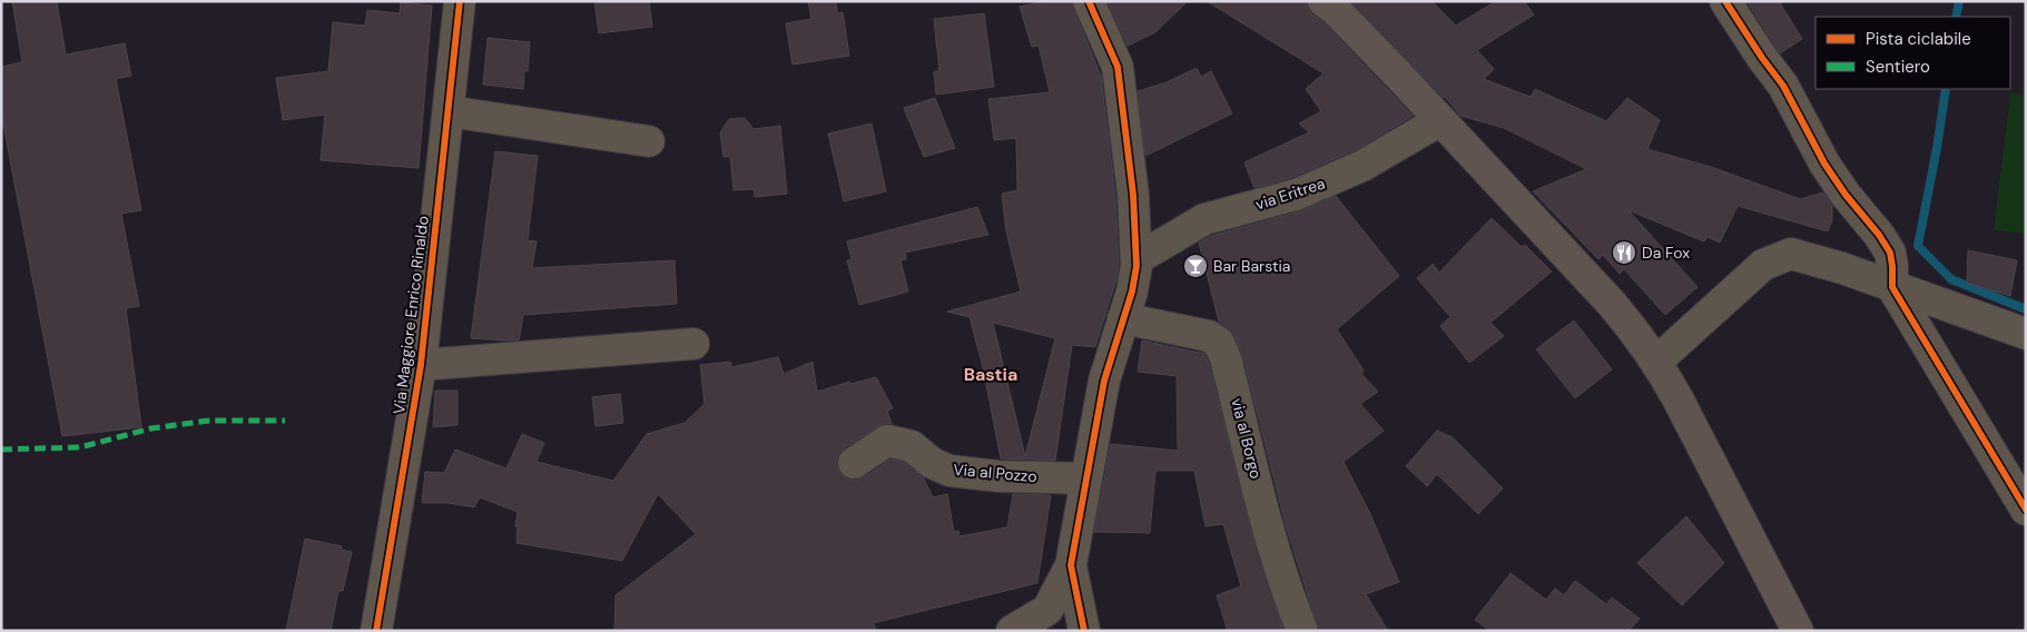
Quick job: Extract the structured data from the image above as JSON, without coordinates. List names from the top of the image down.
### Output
{
  "streets": {
    "street": [
      "via Eritrea",
      "Via Maggiore Enrico Rinaldo",
      "via al Borgo",
      "Via al Pozzo"
    ]
  },
  "districts": ["Bastia"],
  "places": {
    "restaurant": ["Da Fox"],
    "bar": ["Bar Barstia"]
  },
  "legend": ["Pista ciclabile", "Sentiero"]
}
